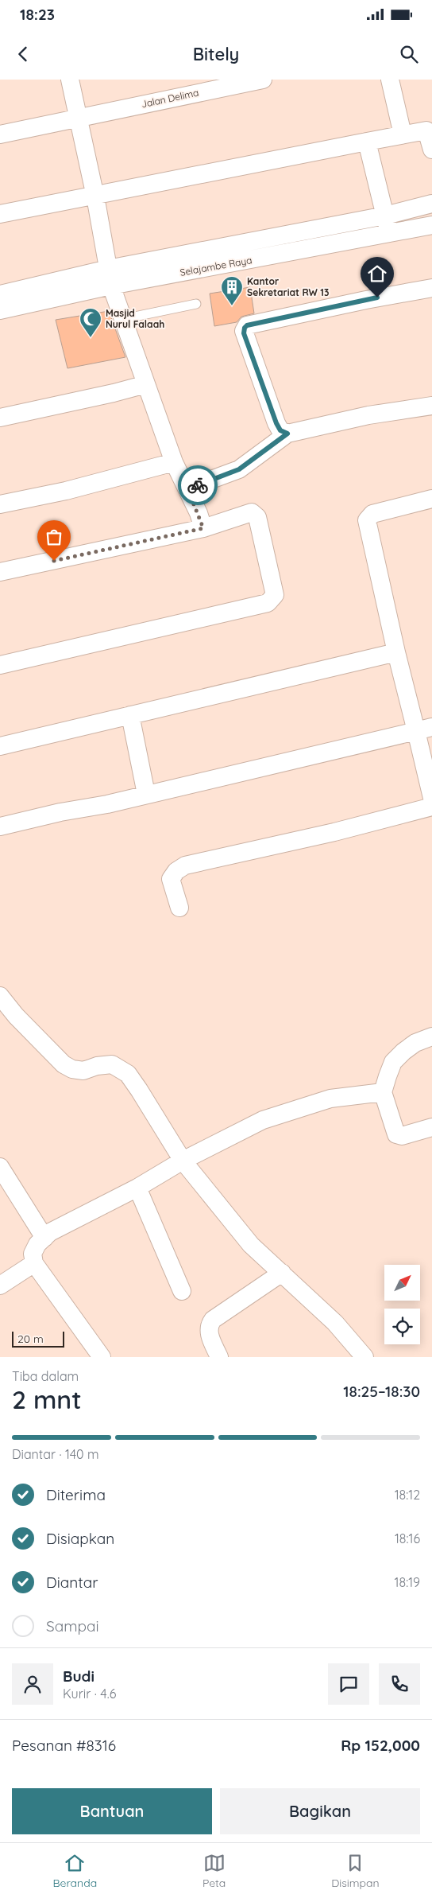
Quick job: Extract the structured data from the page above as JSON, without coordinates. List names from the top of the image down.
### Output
{
  "streets": {
    "street": ["Jalan Delima", "Selajambe Raya"]
  },
  "places": {
    "building": ["Kantor Sekretariat RW 13"],
    "mosque": ["Masjid Nurul Falaah"]
  },
  "scale_bar": "20 m",
  "north": "top right",
  "page": {
    "status": "18:23",
    "header": "Bitely",
    "scale": "20 m",
    "heading": ["2 mnt", "Tiba dalam", "18:25–18:30"],
    "panel": [
      "Budi",
      "Kurir · 4.6",
      "Pesanan #8316",
      "Rp 152,000"
    ],
    "bar": "Diantar · 140 m",
    "list": [
      ["Diterima", "18:12"],
      ["Disiapkan", "18:16"],
      ["Diantar", "18:19"],
      "Sampai"
    ],
    "buttons": ["Bantuan", "Bagikan"],
    "tabs": ["Beranda", "Peta", "Disimpan"]
  }
}
